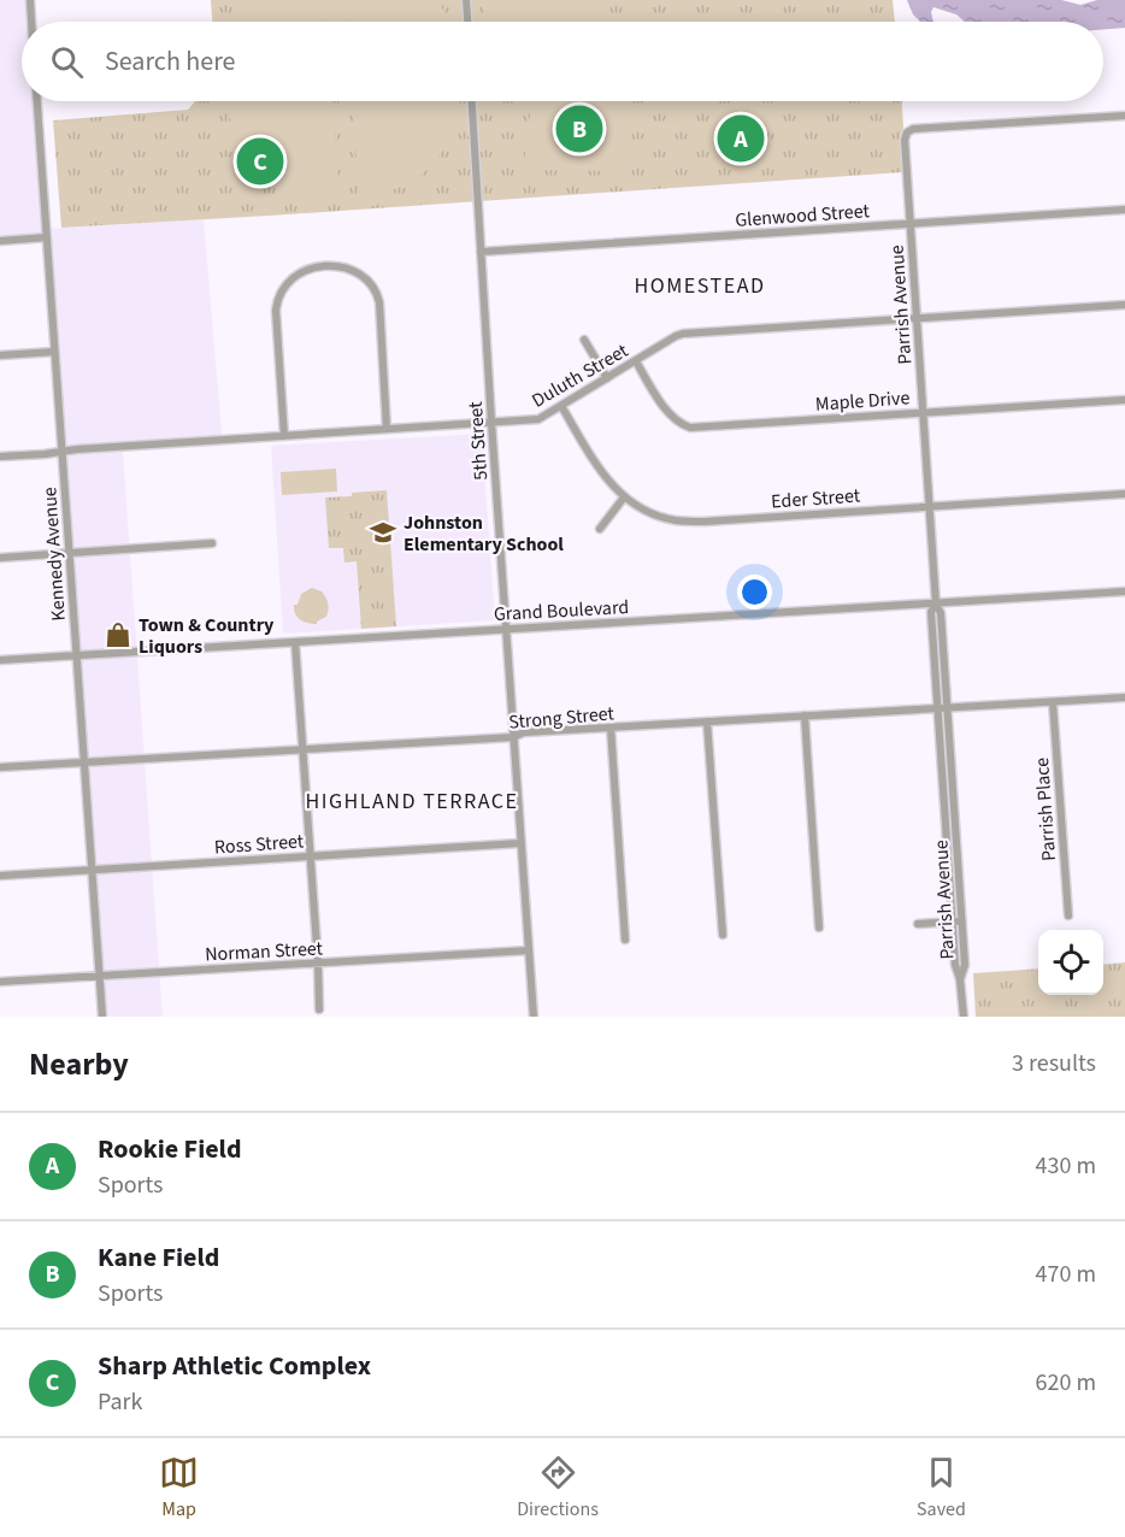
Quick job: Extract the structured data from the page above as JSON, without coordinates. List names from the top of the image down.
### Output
{
  "streets": {
    "street": [
      "Glenwood Street",
      "Parrish Avenue",
      "Duluth Street",
      "Maple Drive",
      "5th Street",
      "Eder Street",
      "Kennedy Avenue",
      "Grand Boulevard",
      "Strong Street",
      "Parrish Place",
      "Ross Street",
      "Norman Street"
    ]
  },
  "crossings": [
    ["Glenwood Street", "Parrish Avenue"],
    ["Glenwood Street", "5th Street"],
    ["Parrish Avenue", "Duluth Street"],
    ["Parrish Avenue", "Maple Drive"],
    ["Parrish Avenue", "Eder Street"],
    ["Parrish Avenue", "Grand Boulevard"],
    ["Parrish Avenue", "Strong Street"],
    ["Duluth Street", "Maple Drive"],
    ["Duluth Street", "5th Street"],
    ["Duluth Street", "Eder Street"],
    ["Duluth Street", "Kennedy Avenue"],
    ["5th Street", "Grand Boulevard"],
    ["5th Street", "Strong Street"],
    ["5th Street", "Ross Street"],
    ["5th Street", "Norman Street"],
    ["Kennedy Avenue", "Grand Boulevard"],
    ["Kennedy Avenue", "Strong Street"],
    ["Kennedy Avenue", "Ross Street"],
    ["Kennedy Avenue", "Norman Street"],
    ["Strong Street", "Parrish Place"]
  ],
  "districts": ["HOMESTEAD", "HIGHLAND TERRACE"],
  "places": {
    "school or university": ["Johnston Elementary School"],
    "shop": ["Town & Country Liquors"]
  },
  "page": {
    "search": "Search here",
    "pins": ["B", "A", "C"],
    "heading": ["Nearby", "3 results"],
    "list": [
      {
        "mark": "A",
        "name": "Rookie Field",
        "note": "Sports",
        "value": "430 m"
      },
      {
        "mark": "B",
        "name": "Kane Field",
        "note": "Sports",
        "value": "470 m"
      },
      {
        "mark": "C",
        "name": "Sharp Athletic Complex",
        "note": "Park",
        "value": "620 m"
      }
    ],
    "nav": ["Map", "Directions", "Saved"]
  }
}
